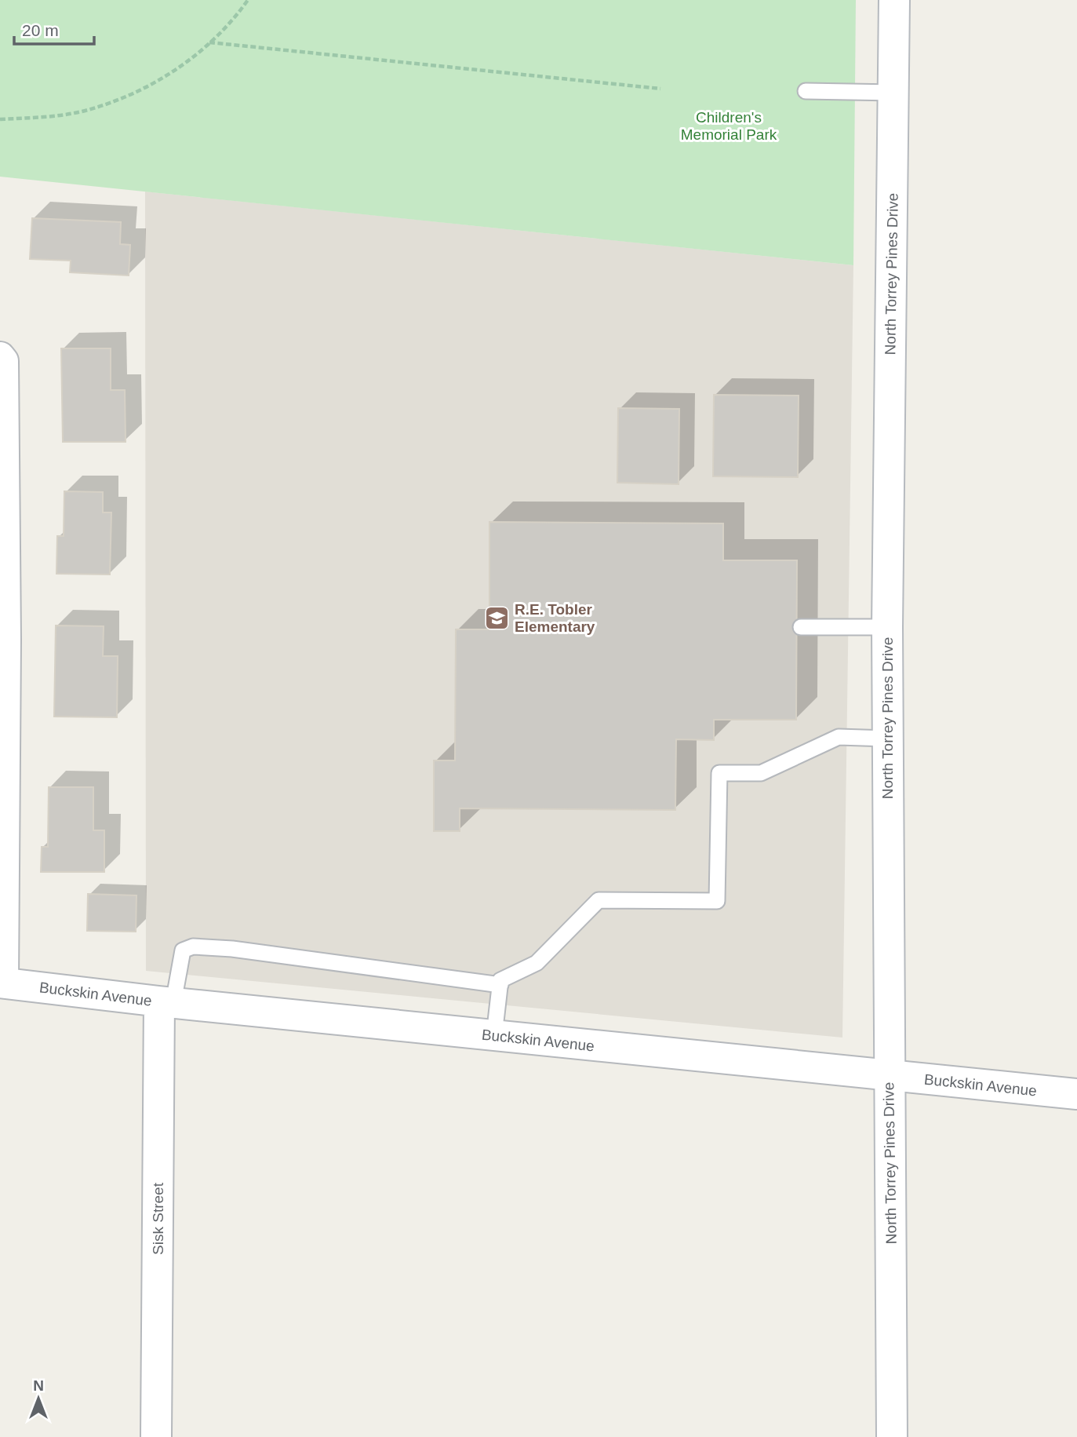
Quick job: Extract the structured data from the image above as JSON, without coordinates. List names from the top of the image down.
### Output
{
  "streets": {
    "street": ["North Torrey Pines Drive", "Buckskin Avenue", "Sisk Street"]
  },
  "crossings": [
    ["North Torrey Pines Drive", "Buckskin Avenue"],
    ["Buckskin Avenue", "Sisk Street"]
  ],
  "parks": ["Children's Memorial Park"],
  "places": {
    "school or university": ["R.E. Tobler Elementary"]
  },
  "scale_bar": "20 m",
  "north": "top"
}
